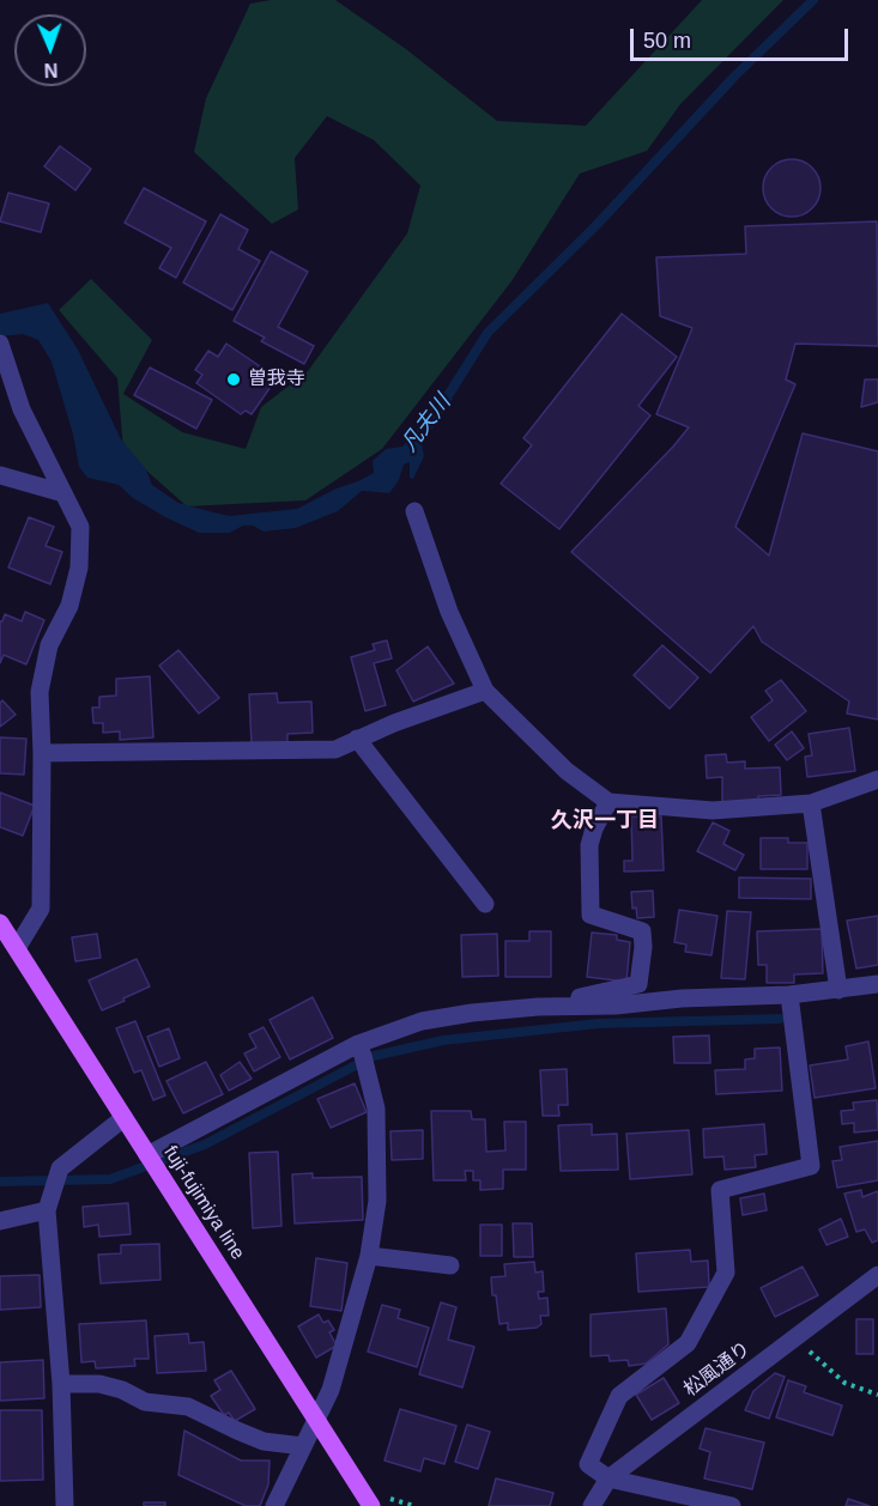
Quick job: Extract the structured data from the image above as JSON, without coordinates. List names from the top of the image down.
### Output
{
  "streets": {
    "main road": ["fuji-fujimiya line"],
    "street": ["松風通り"]
  },
  "districts": ["久沢一丁目"],
  "water": ["凡夫川"],
  "places": ["曽我寺"],
  "scale_bar": "50 m",
  "north": "bottom"
}
